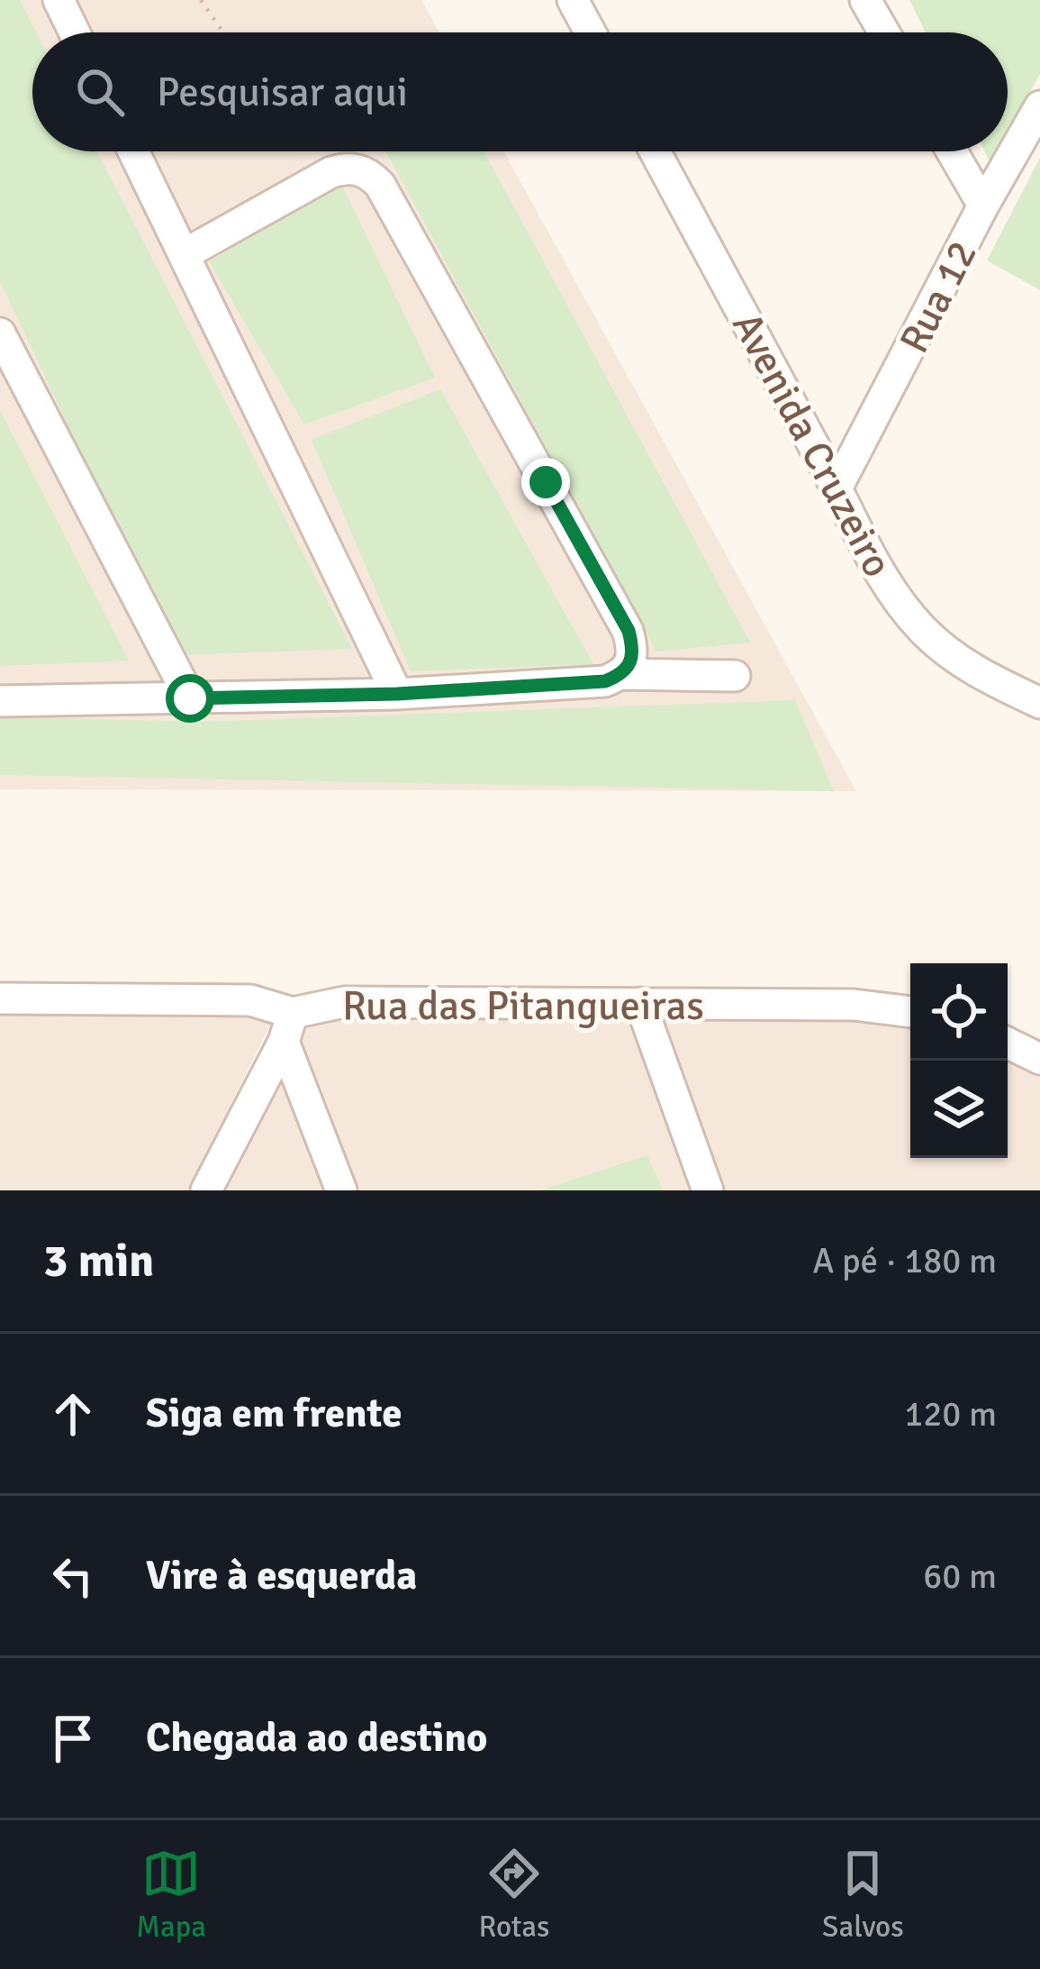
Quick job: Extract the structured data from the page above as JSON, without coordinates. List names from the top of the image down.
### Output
{
  "streets": {
    "street": ["Rua 12", "Avenida Cruzeiro", "Rua das Pitangueiras"]
  },
  "crossings": [
    ["Rua 12", "Avenida Cruzeiro"]
  ],
  "page": {
    "search": "Pesquisar aqui",
    "heading": ["3 min", "A pé · 180 m"],
    "list": [
      ["Siga em frente", "120 m"],
      ["Vire à esquerda", "60 m"],
      "Chegada ao destino"
    ],
    "nav": ["Mapa", "Rotas", "Salvos"]
  }
}
